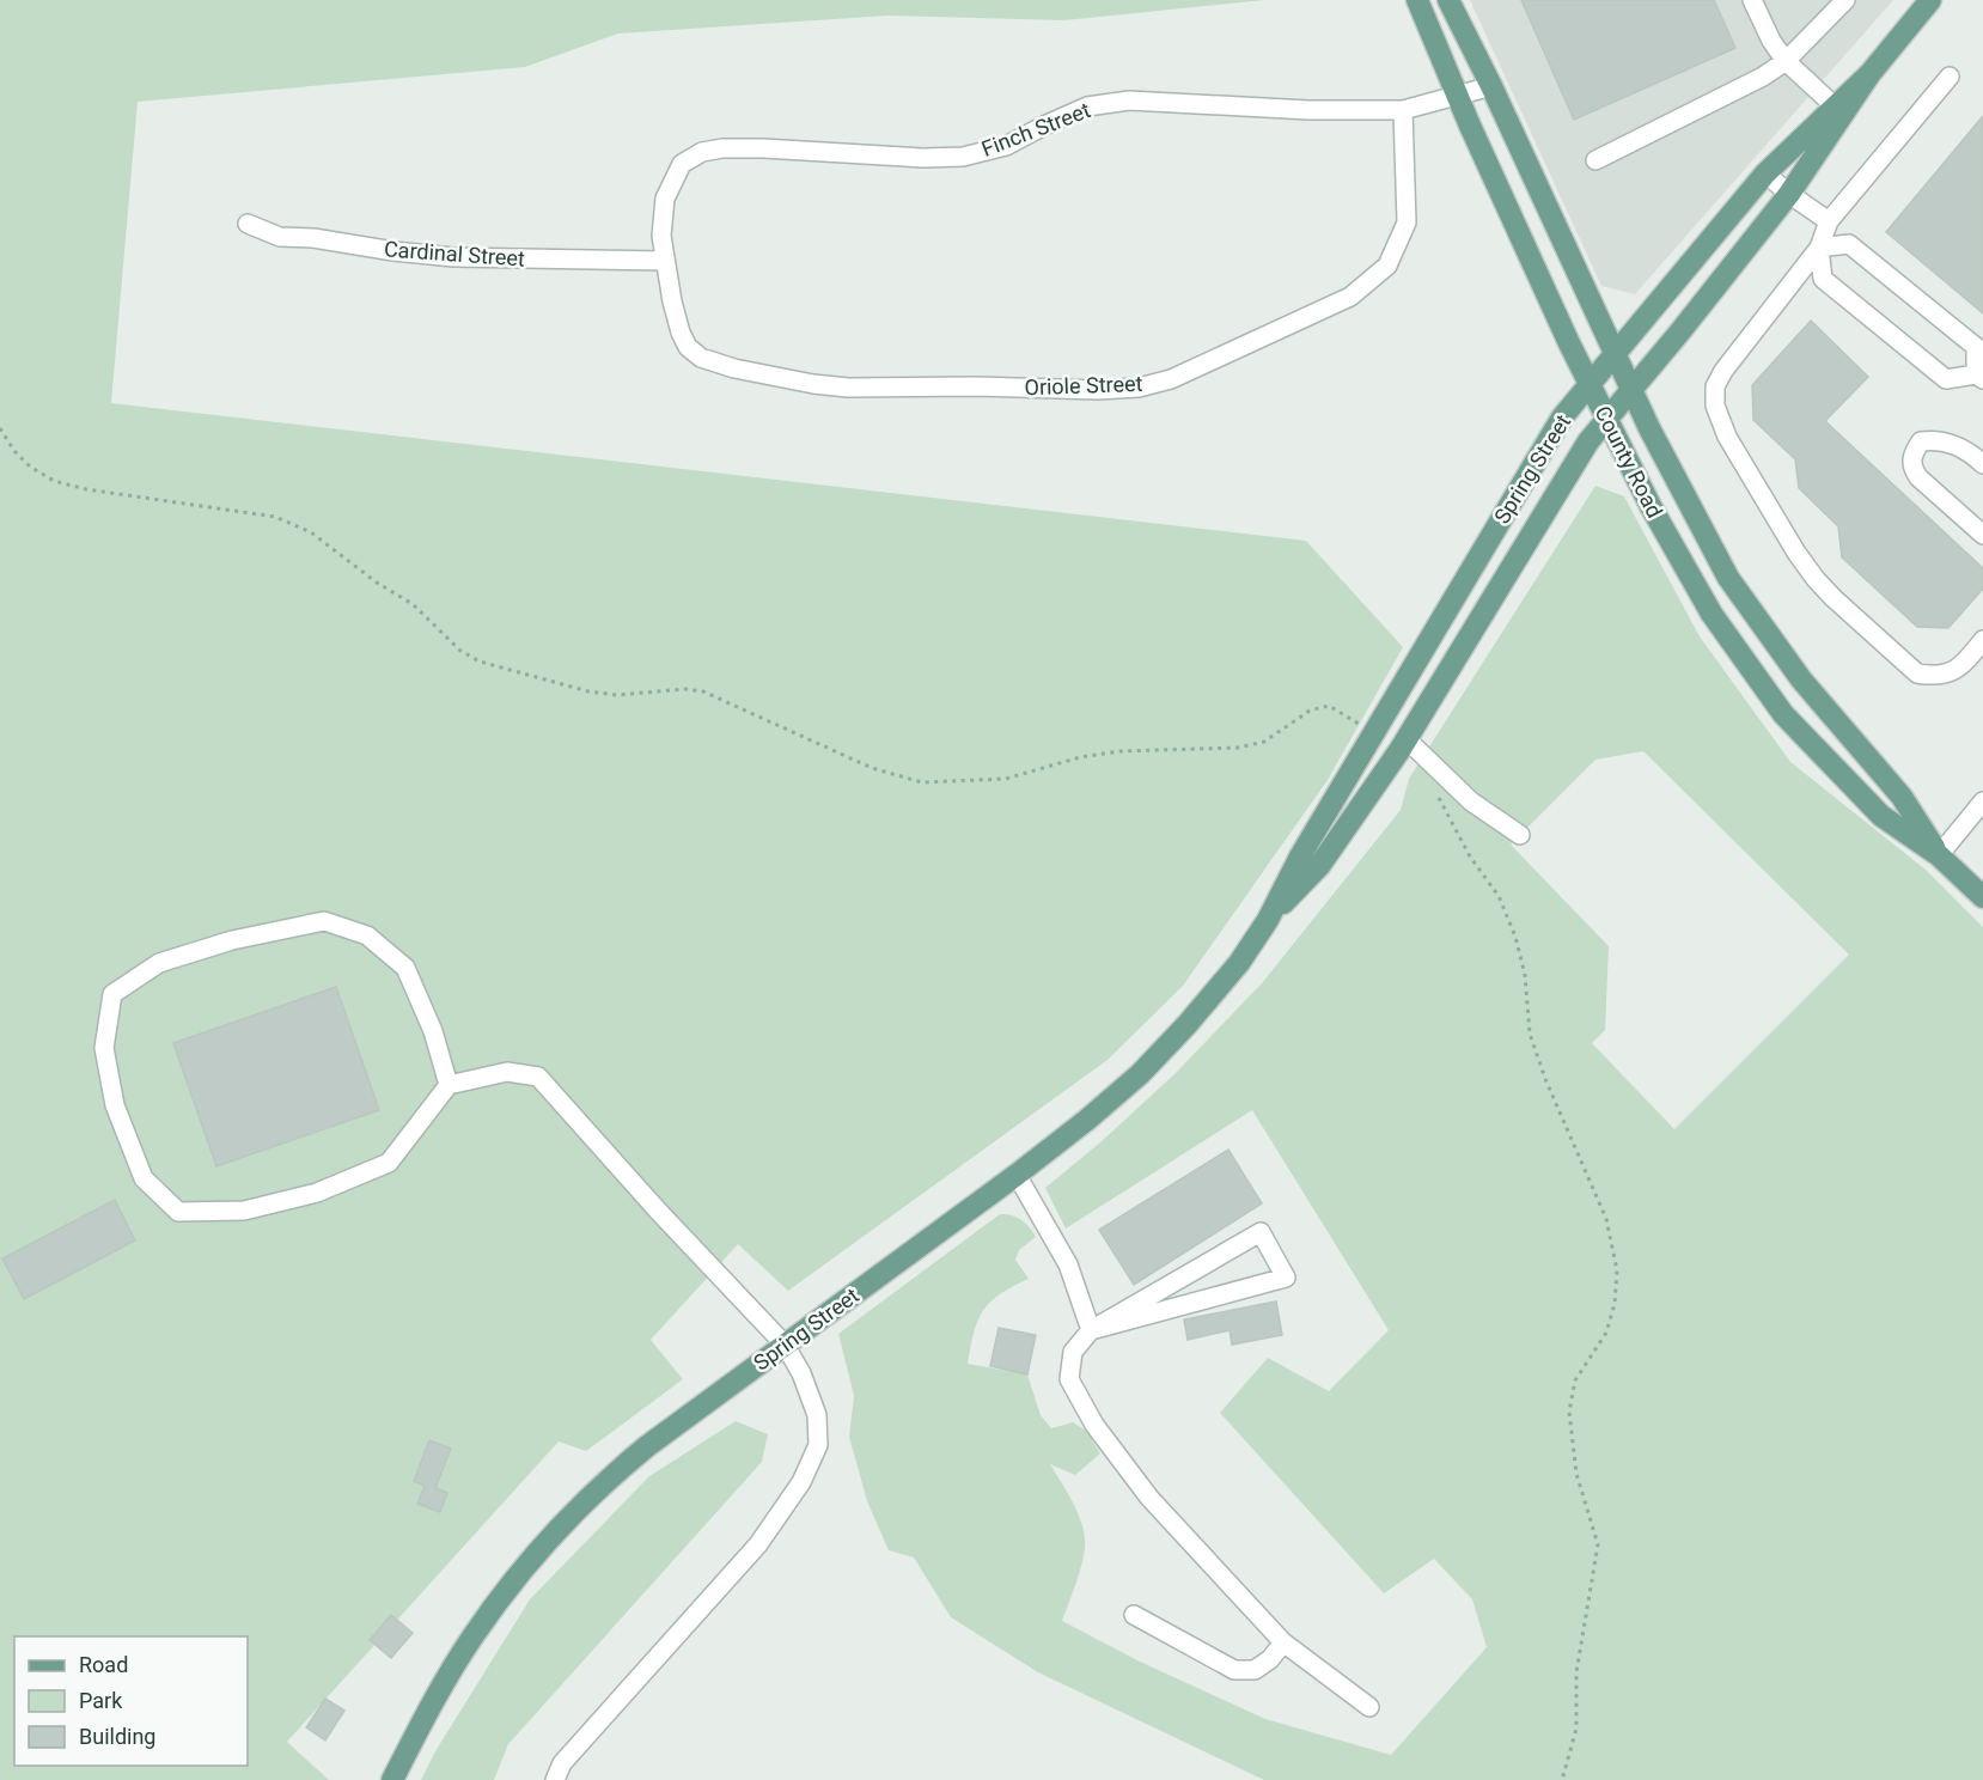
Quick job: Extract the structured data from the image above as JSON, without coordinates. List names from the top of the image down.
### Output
{
  "streets": {
    "main road": ["County Road", "Spring Street"],
    "street": ["Finch Street", "Cardinal Street", "Oriole Street"]
  },
  "crossings": [
    ["Finch Street", "Cardinal Street"],
    ["Finch Street", "Oriole Street"],
    ["Finch Street", "County Road"],
    ["Cardinal Street", "Oriole Street"],
    ["County Road", "Spring Street"]
  ],
  "legend": ["Road", "Park", "Building"]
}
